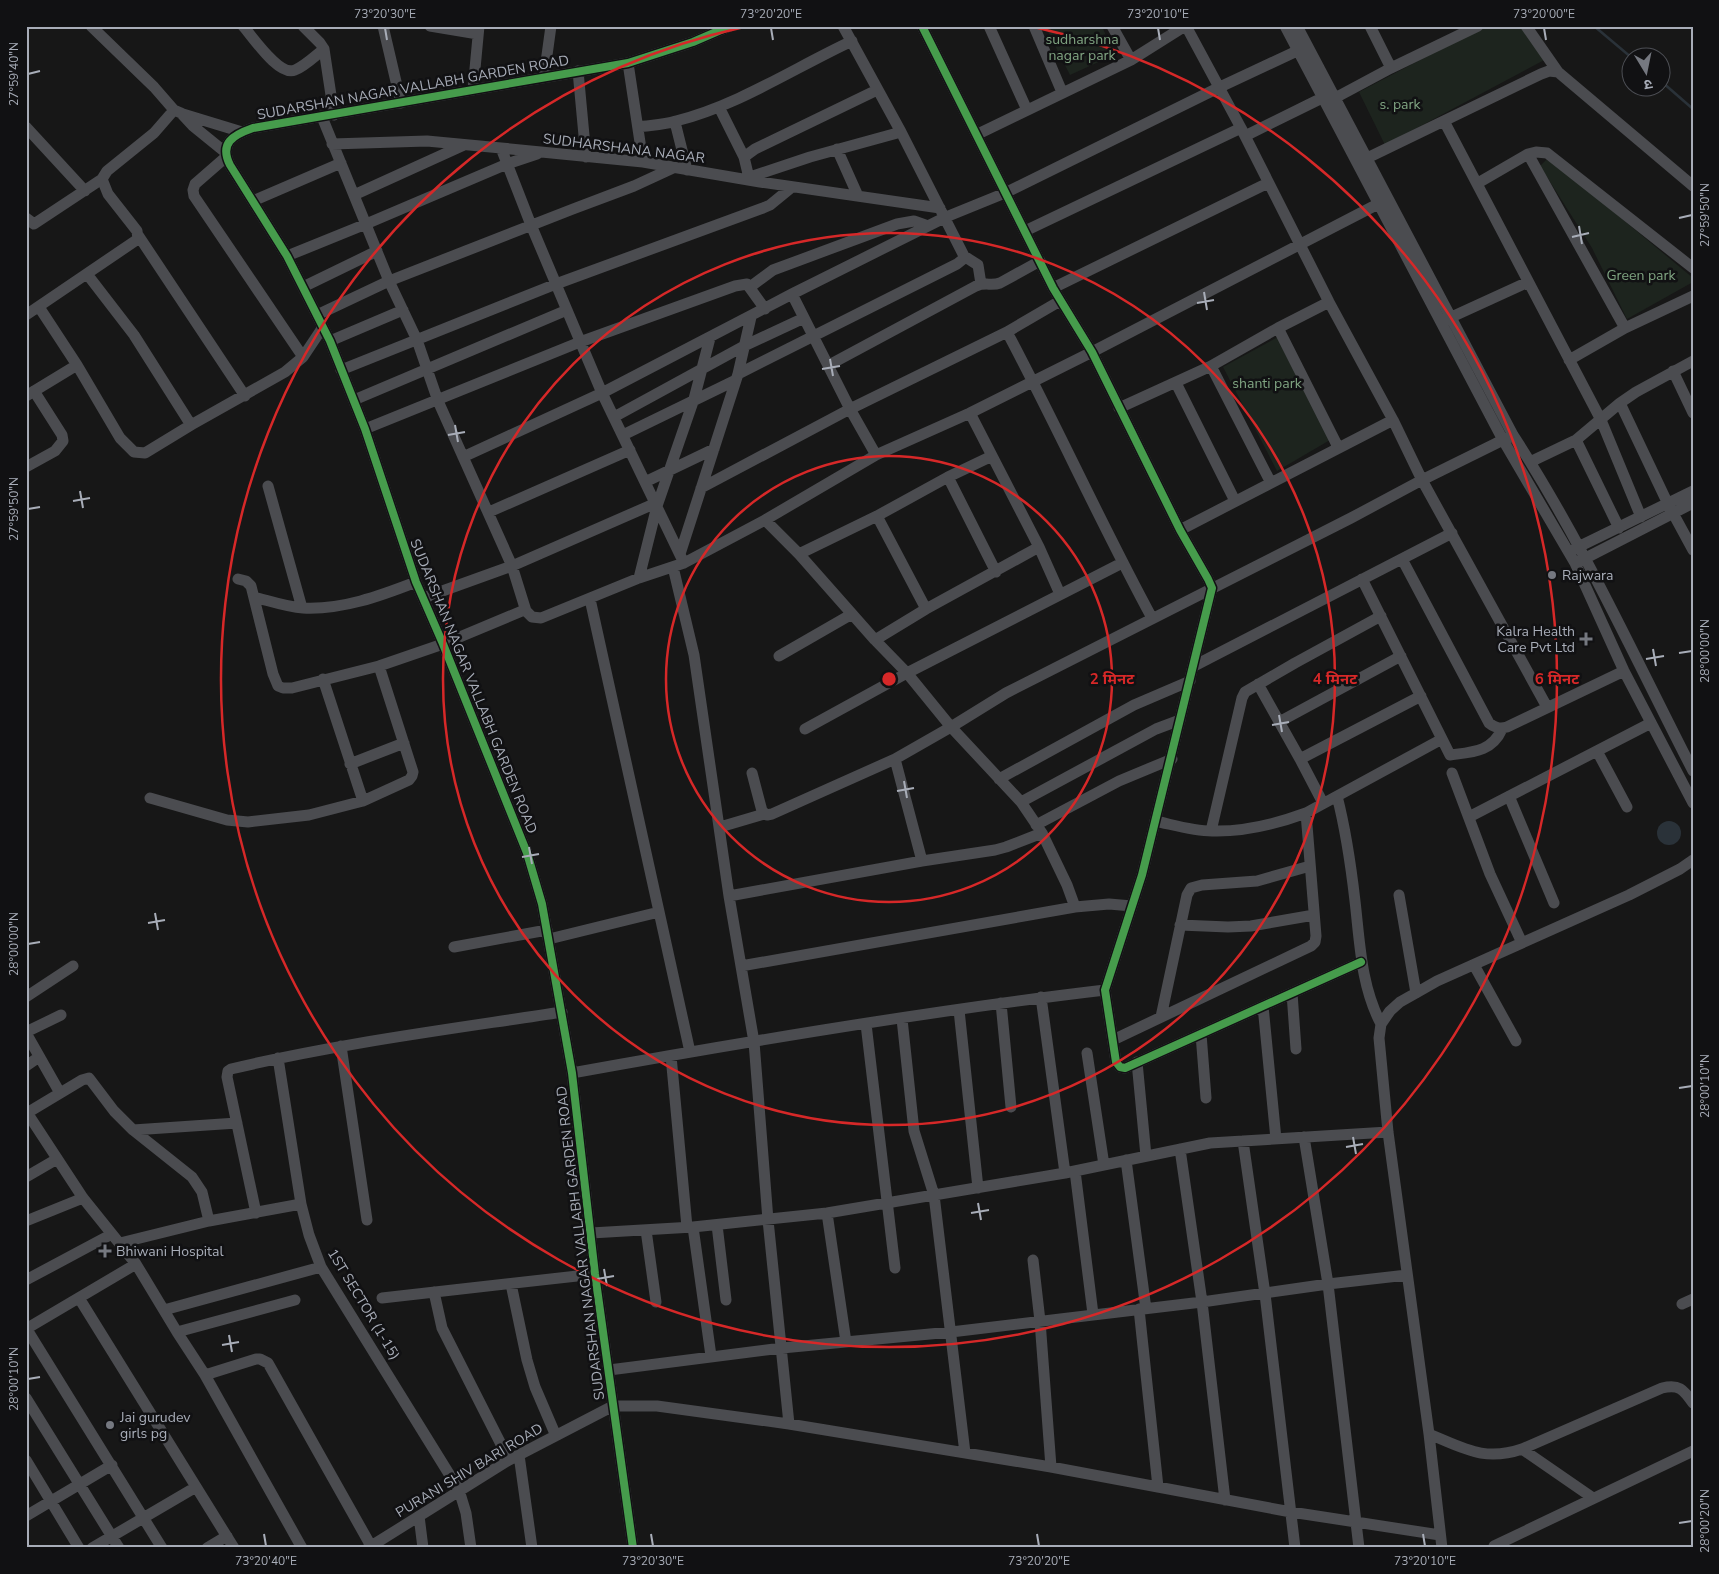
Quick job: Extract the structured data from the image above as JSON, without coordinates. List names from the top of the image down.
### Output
{
  "streets": {
    "street": [
      "SUDARSHAN NAGAR VALLABH GARDEN ROAD",
      "SUDHARSHANA NAGAR",
      "1ST SECTOR (1-15)",
      "PURANI SHIV BARI ROAD"
    ]
  },
  "crossings": [
    ["SUDARSHAN NAGAR VALLABH GARDEN ROAD", "PURANI SHIV BARI ROAD"],
    ["1ST SECTOR (1-15)", "PURANI SHIV BARI ROAD"]
  ],
  "parks": [
    "sudharshna nagar park",
    "s. park",
    "Green park",
    "shanti park"
  ],
  "places": {
    "other": ["Rajwara", "Jai gurudev girls pg"],
    "health": ["Kalra Health Care Pvt Ltd", "Bhiwani Hospital"]
  },
  "north": "bottom",
  "coordinates": [
    "73°20'30\"E",
    "73°20'20\"E",
    "73°20'10\"E",
    "73°20'00\"E",
    "27°59'40\"N",
    "27°59'50\"N",
    "28°00'00\"N",
    "28°00'10\"N",
    "28°00'20\"N",
    "73°20'40\"E"
  ],
  "rings": ["2 मिनट", "4 मिनट", "6 मिनट"]
}
